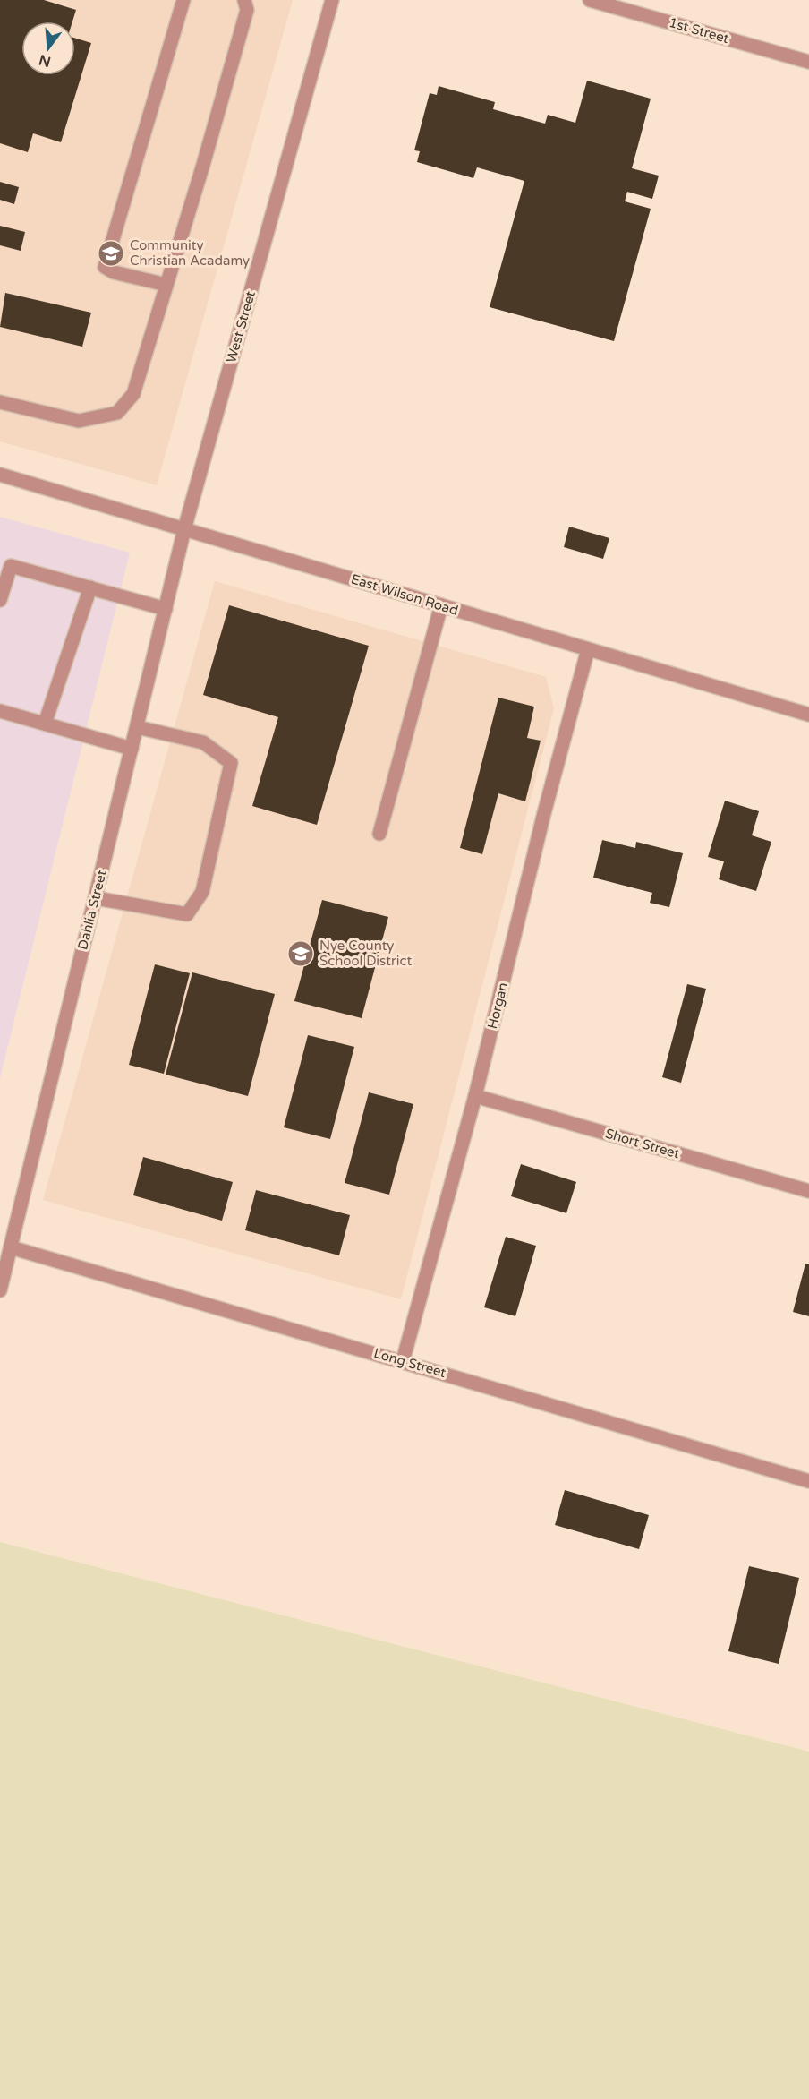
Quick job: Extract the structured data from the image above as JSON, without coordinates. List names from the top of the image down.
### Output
{
  "streets": {
    "street": [
      "1st Street",
      "West Street",
      "East Wilson Road",
      "Dahlia Street",
      "Horgan",
      "Short Street",
      "Long Street"
    ]
  },
  "crossings": [
    ["West Street", "East Wilson Road"],
    ["West Street", "Dahlia Street"],
    ["East Wilson Road", "Dahlia Street"],
    ["East Wilson Road", "Horgan"],
    ["Dahlia Street", "Long Street"],
    ["Horgan", "Short Street"],
    ["Horgan", "Long Street"]
  ],
  "places": {
    "school or university": ["Community Christian Acadamy", "Nye County School District"]
  },
  "north": "bottom"
}
